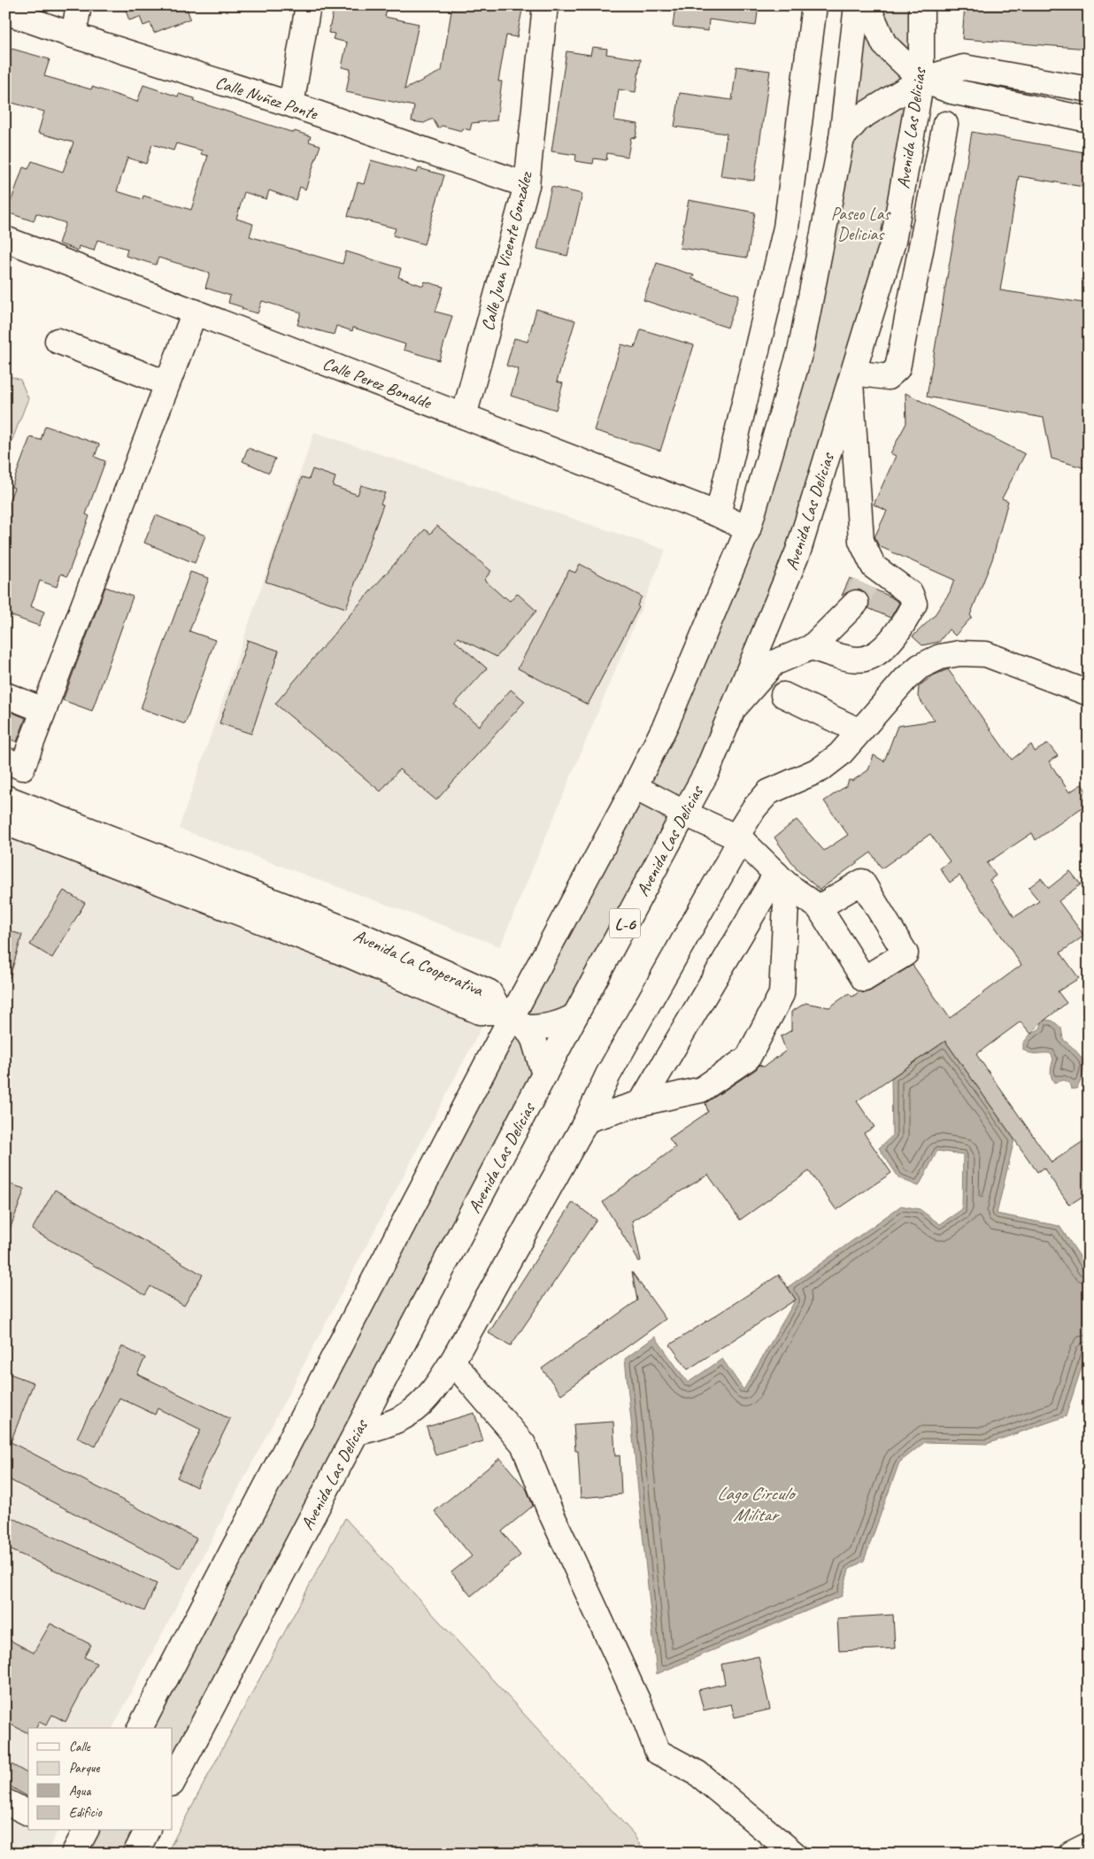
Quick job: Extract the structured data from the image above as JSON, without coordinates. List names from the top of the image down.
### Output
{
  "streets": {
    "street": [
      "Calle Nuñez Ponte",
      "Avenida Las Delicias",
      "Calle Juan Vicente González",
      "Calle Perez Bonalde",
      "L-6",
      "Avenida La Cooperativa"
    ]
  },
  "crossings": [
    ["Calle Nuñez Ponte", "Calle Juan Vicente González"],
    ["Calle Juan Vicente González", "Calle Perez Bonalde"]
  ],
  "water": ["Lago Circulo Militar"],
  "parks": ["Paseo Las Delicias"],
  "legend": [
    "Calle",
    "Parque",
    "Agua",
    "Edificio"
  ]
}
